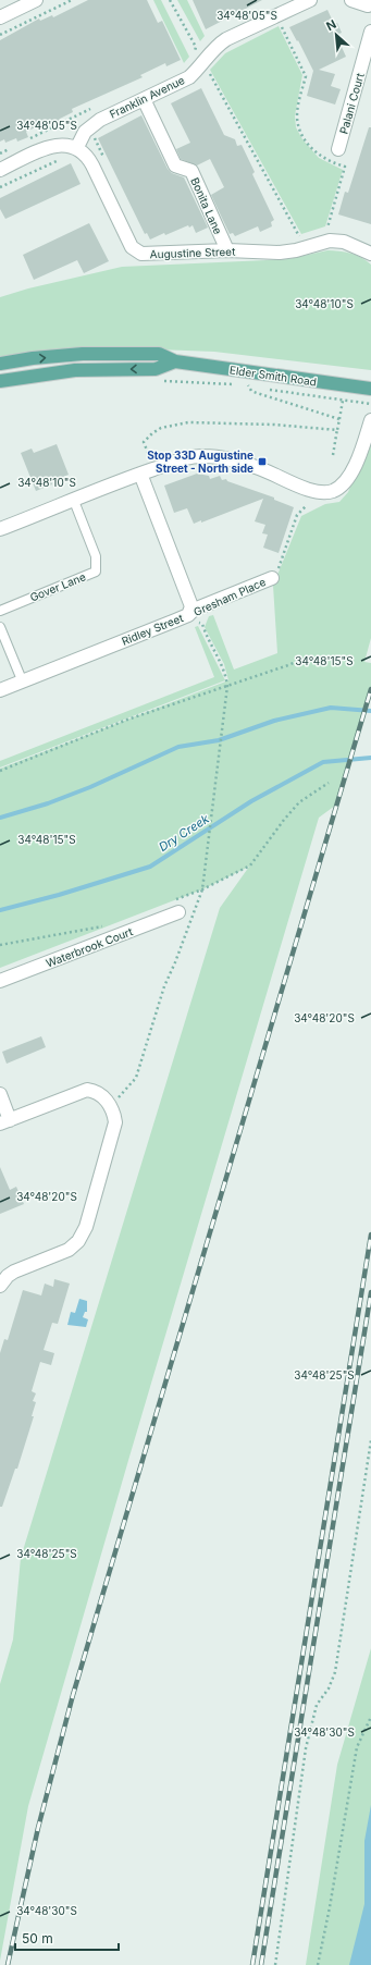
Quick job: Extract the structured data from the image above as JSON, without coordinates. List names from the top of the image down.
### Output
{
  "streets": {
    "main road": ["Elder Smith Road"],
    "street": [
      "Franklin Avenue",
      "Palani Court",
      "Bonita Lane",
      "Augustine Street",
      "Gresham Place",
      "Ridley Street",
      "Waterbrook Court"
    ],
    "lane": ["Gover Lane"]
  },
  "crossings": [
    ["Franklin Avenue", "Bonita Lane"],
    ["Franklin Avenue", "Augustine Street"],
    ["Bonita Lane", "Augustine Street"],
    ["Gresham Place", "Ridley Street"]
  ],
  "water": ["Dry Creek"],
  "places": {
    "transit": ["Stop 33D Augustine Street - North side"]
  },
  "scale_bar": "50 m",
  "north": "top left",
  "coordinates": [
    "34°48'05\"S",
    "34°48'10\"S",
    "34°48'15\"S",
    "34°48'20\"S",
    "34°48'25\"S",
    "34°48'30\"S"
  ]
}
